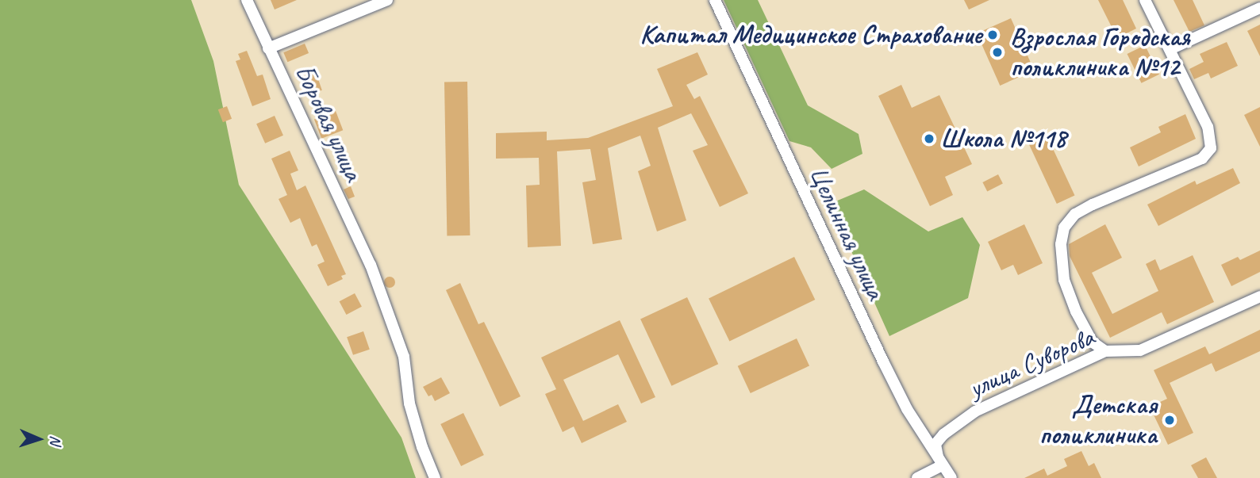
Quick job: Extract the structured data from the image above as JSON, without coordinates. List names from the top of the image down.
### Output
{
  "streets": {
    "street": ["Боровая улица", "Целинная улица", "улица Суворова"]
  },
  "crossings": [
    ["Целинная улица", "улица Суворова"]
  ],
  "places": [
    "Капитал Медицинское Страхование",
    "Взрослая Городская поликлиника №12",
    "Школа №118",
    "Детская поликлиника"
  ],
  "north": "right"
}
